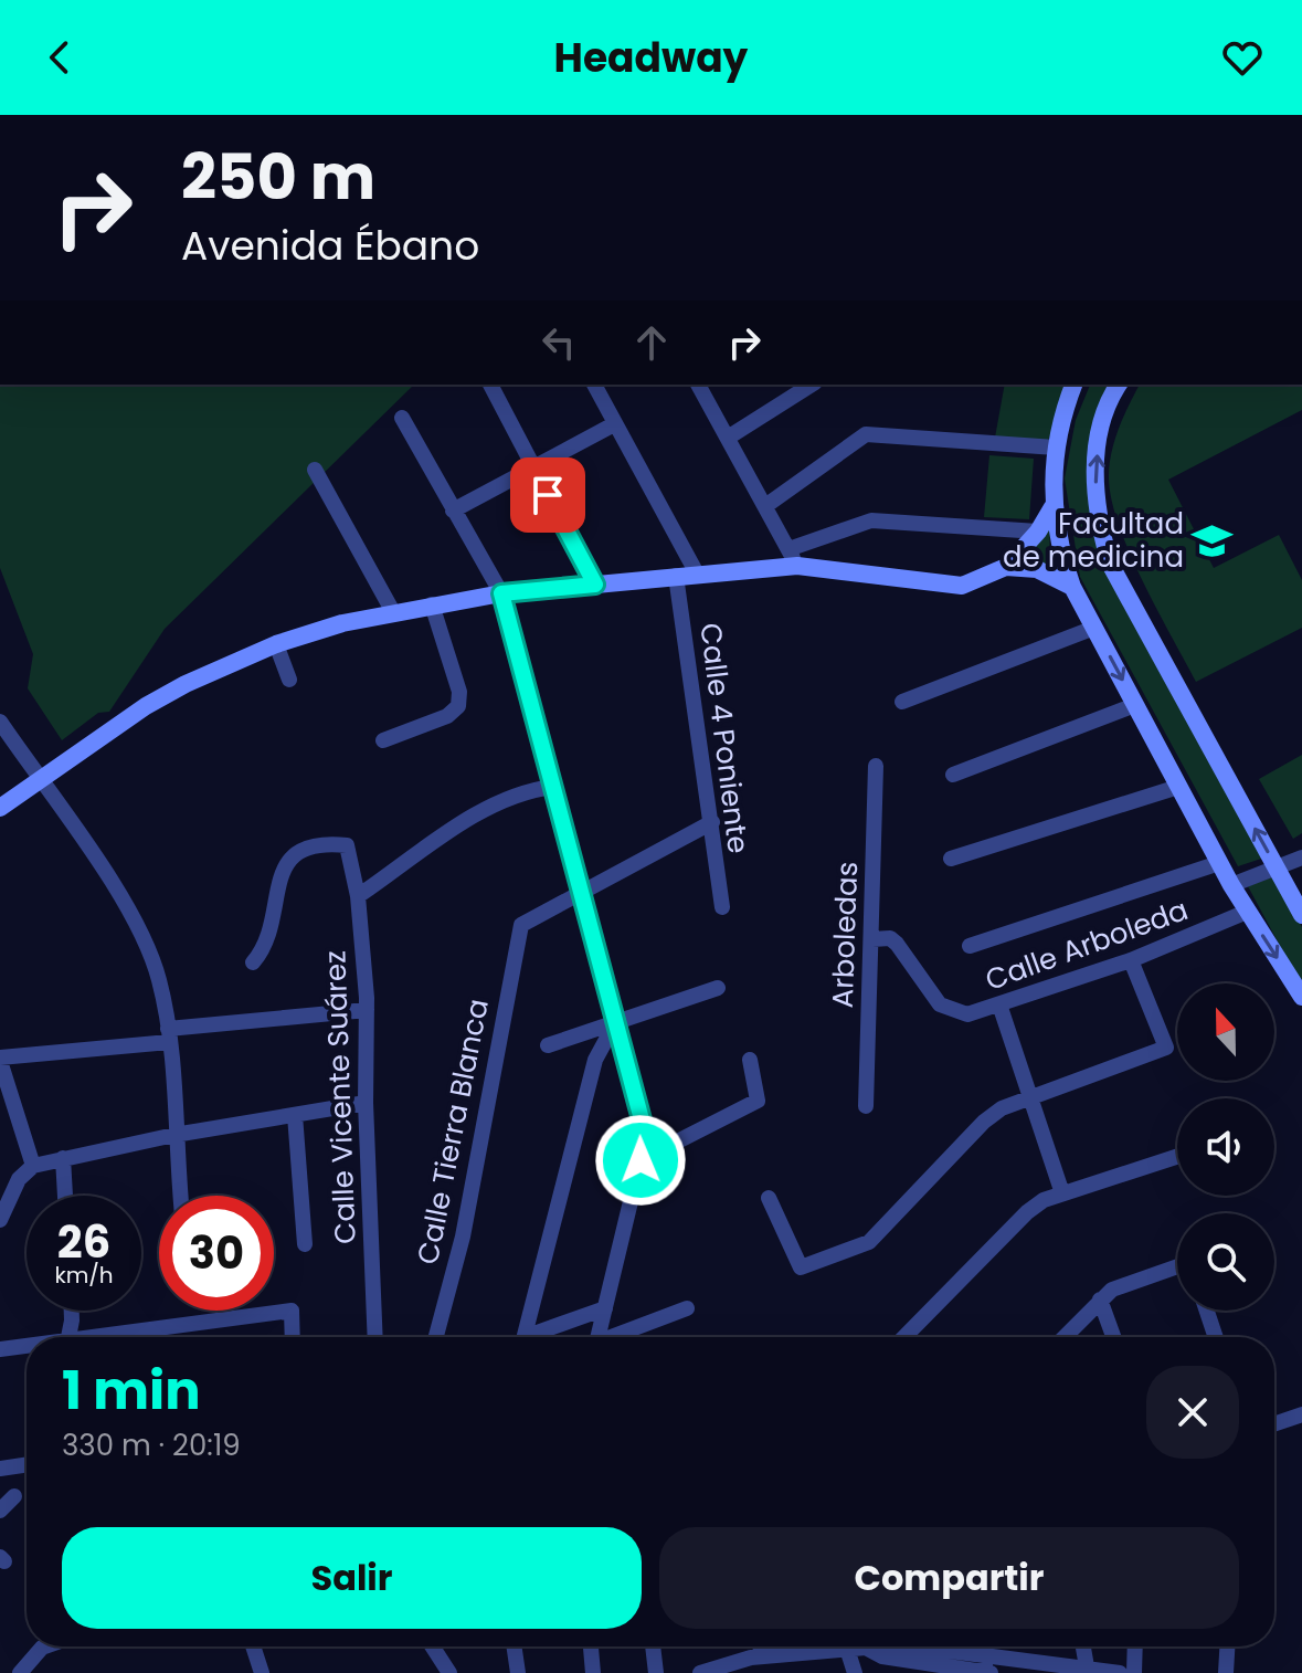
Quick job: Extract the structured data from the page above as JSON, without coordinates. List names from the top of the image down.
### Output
{
  "streets": {
    "street": [
      "Calle 4 Poniente",
      "Arboledas",
      "Calle Arboleda",
      "Calle Vicente Suárez",
      "Calle Tierra Blanca"
    ]
  },
  "crossings": [
    ["Arboledas", "Calle Arboleda"]
  ],
  "places": {
    "school or university": ["Facultad de medicina"]
  },
  "north": "top",
  "page": {
    "header": "Headway",
    "turn": ["250 m", "Avenida Ébano"],
    "speed": "26 km/h",
    "limit": "30",
    "heading": ["1 min", "330 m · 20:19"],
    "buttons": ["Salir", "Compartir"]
  }
}
